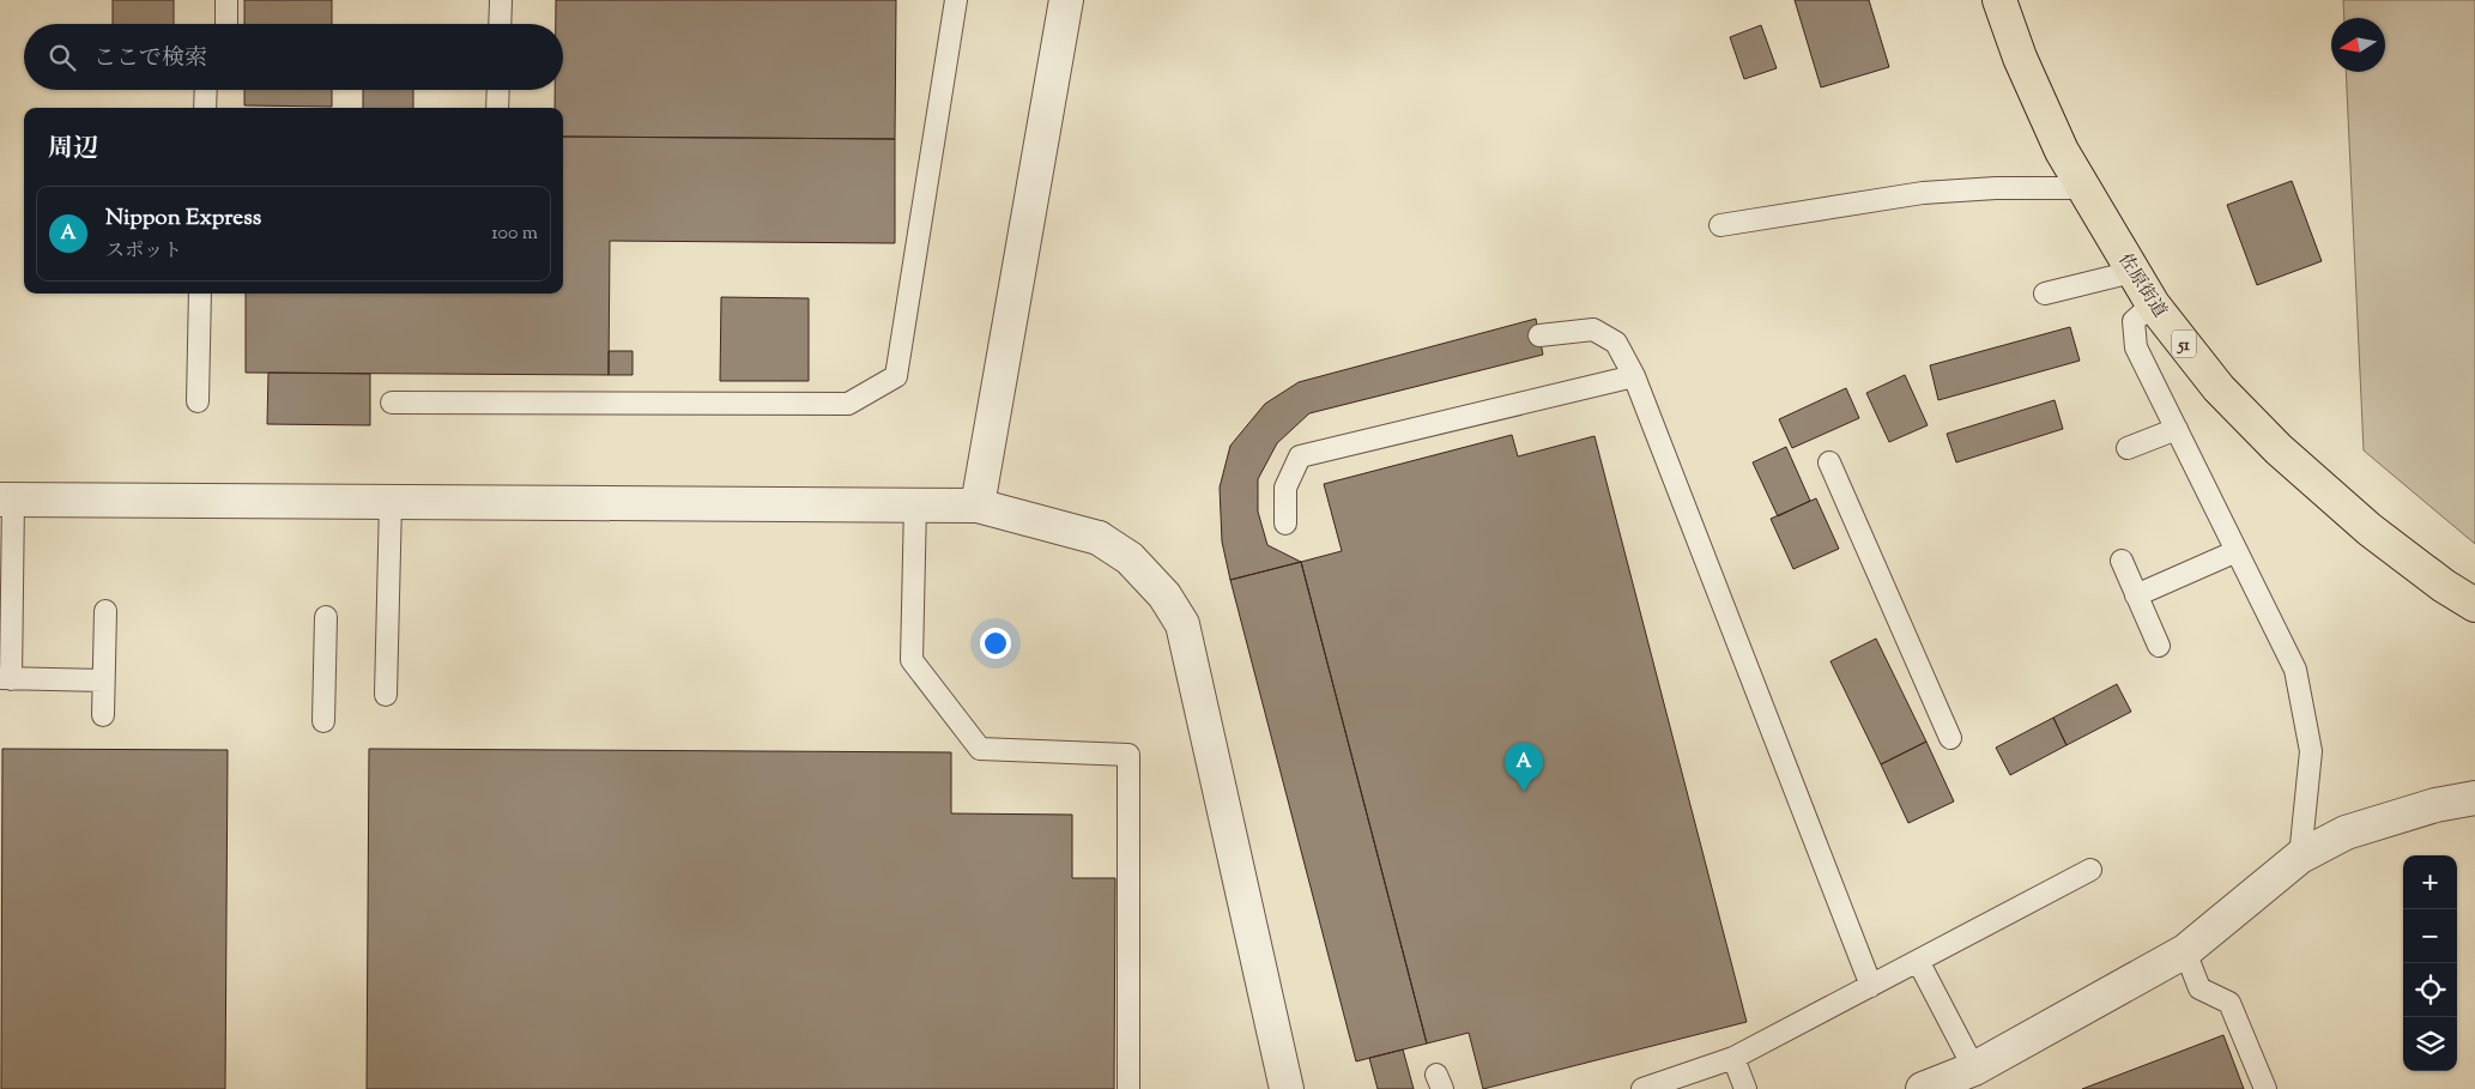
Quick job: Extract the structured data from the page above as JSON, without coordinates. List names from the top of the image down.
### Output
{
  "streets": {
    "highway": ["佐原街道", "51"]
  },
  "north": "left",
  "page": {
    "search": "ここで検索",
    "heading": "周辺",
    "list": [
      {
        "mark": "A",
        "name": "Nippon Express",
        "note": "スポット",
        "value": "100 m"
      }
    ],
    "pins": "A",
    "map_buttons": ["+", "−"]
  }
}
